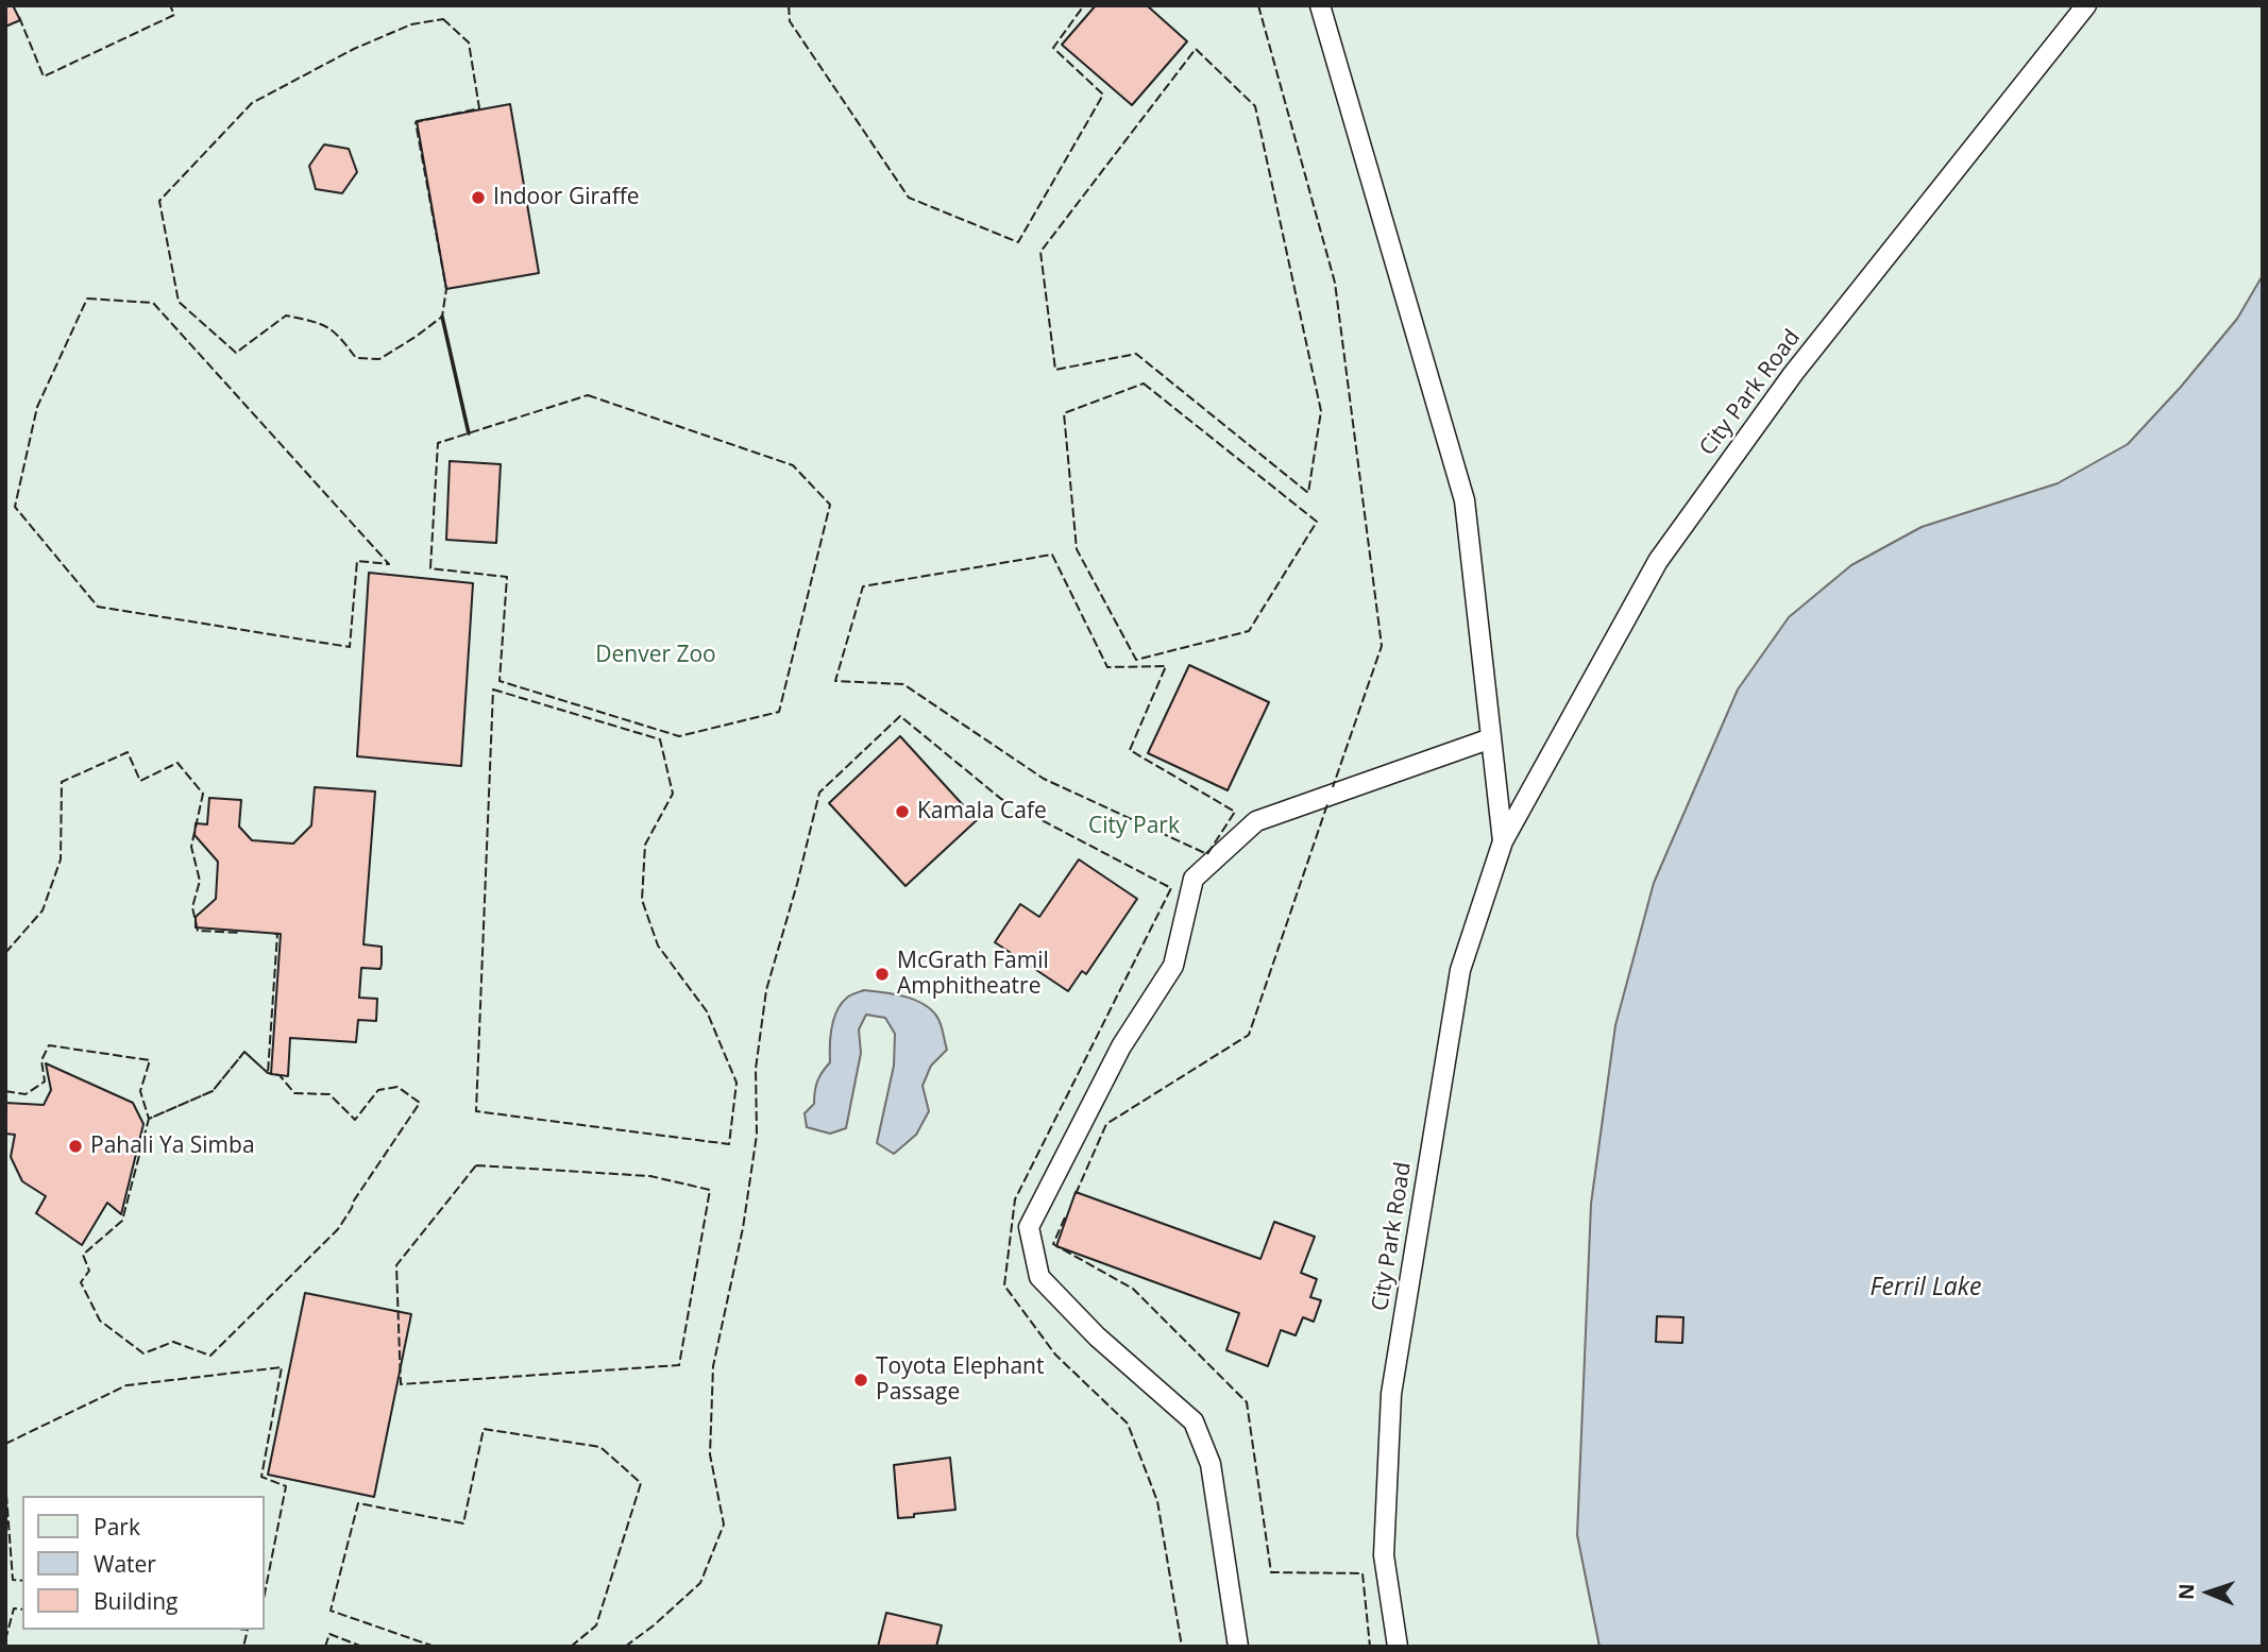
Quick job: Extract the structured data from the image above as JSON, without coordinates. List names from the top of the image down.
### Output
{
  "streets": {
    "lane": ["City Park Road"]
  },
  "water": ["Ferril Lake"],
  "parks": ["Denver Zoo", "City Park"],
  "places": [
    "Indoor Giraffe",
    "Kamala Cafe",
    "McGrath Famil Amphitheatre",
    "Pahali Ya Simba",
    "Toyota Elephant Passage"
  ],
  "legend": ["Park", "Water", "Building"],
  "north": "left"
}
